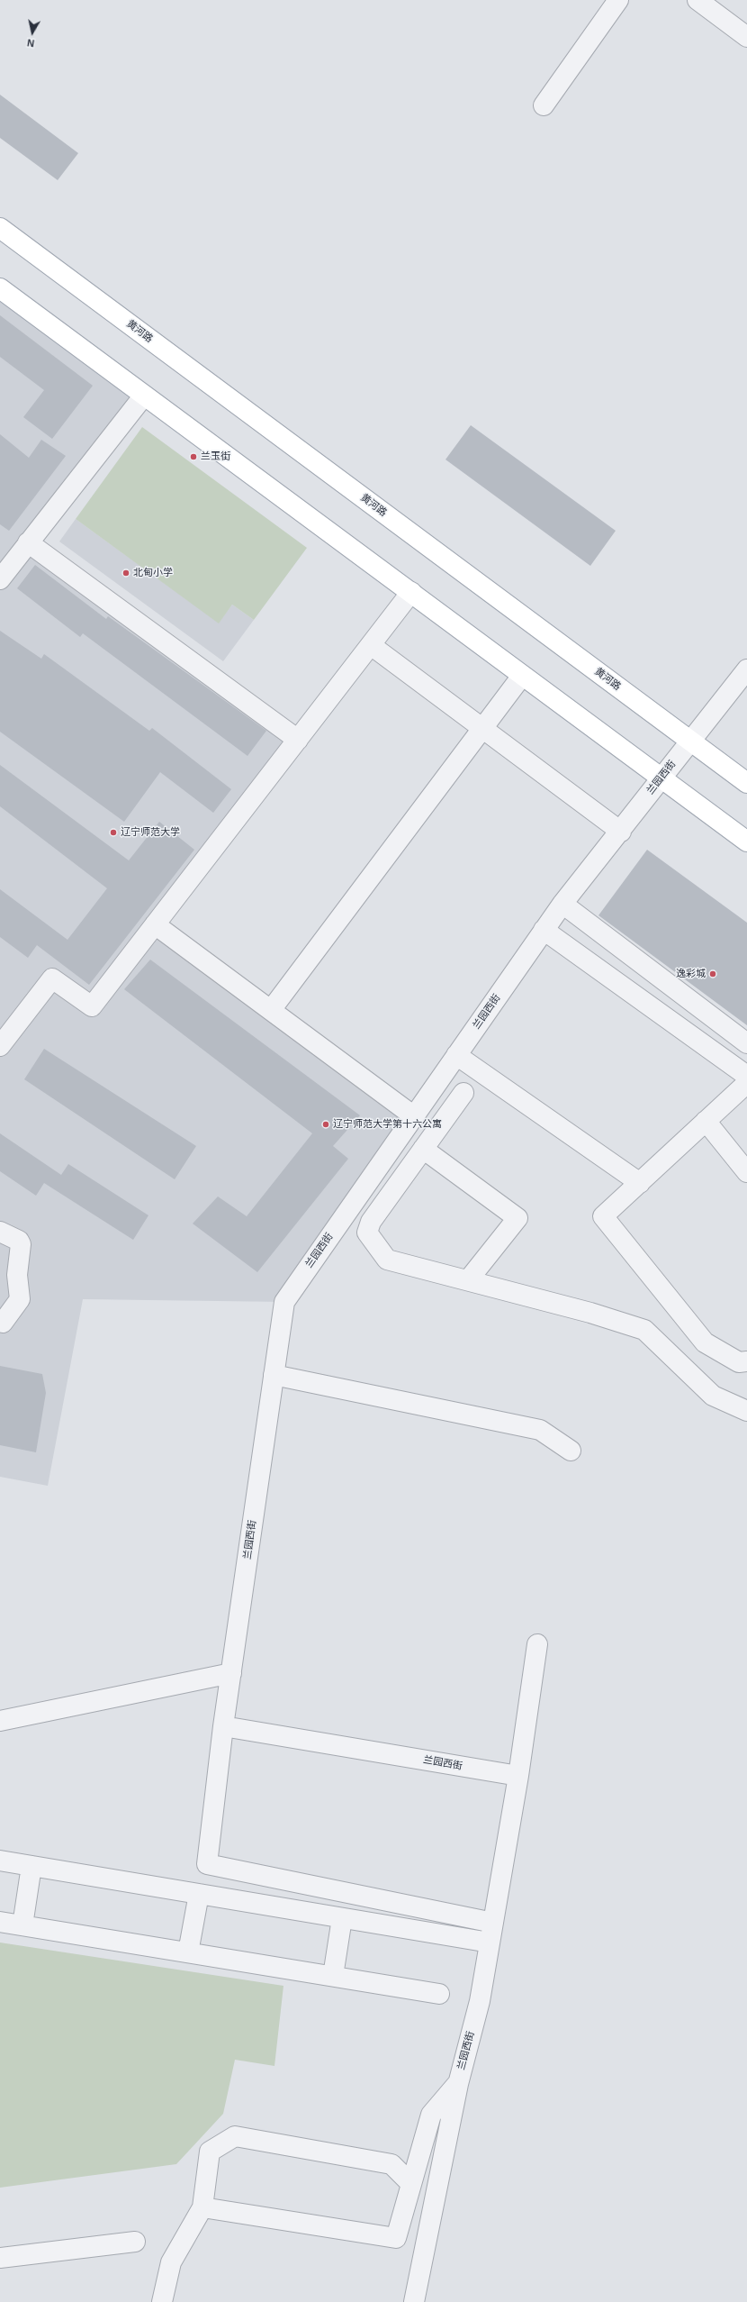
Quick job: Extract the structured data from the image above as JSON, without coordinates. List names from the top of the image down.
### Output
{
  "streets": {
    "main road": ["黄河路"],
    "street": ["兰园西街"]
  },
  "crossings": [
    ["黄河路", "兰园西街"]
  ],
  "places": [
    "兰玉街",
    "北甸小学",
    "辽宁师范大学",
    "逸彩城",
    "辽宁师范大学第十六公寓"
  ],
  "north": "bottom"
}
